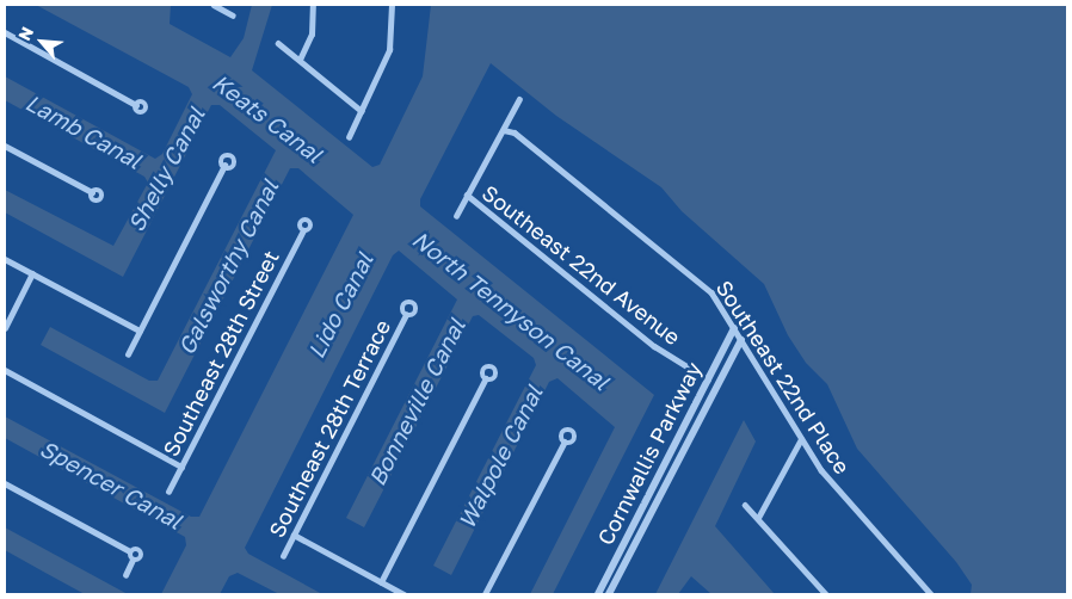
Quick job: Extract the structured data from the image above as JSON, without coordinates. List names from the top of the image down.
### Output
{
  "streets": {
    "street": [
      "Southeast 22nd Avenue",
      "Southeast 28th Street",
      "Southeast 22nd Place",
      "Southeast 28th Terrace",
      "Cornwallis Parkway"
    ]
  },
  "crossings": [
    ["Southeast 22nd Avenue", "Cornwallis Parkway"],
    ["Southeast 22nd Place", "Cornwallis Parkway"]
  ],
  "water": [
    "Keats Canal",
    "Lamb Canal",
    "Shelly Canal",
    "Galsworthy Canal",
    "Lido Canal",
    "North Tennyson Canal",
    "Bonneville Canal",
    "Walpole Canal",
    "Spencer Canal"
  ],
  "north": "top left"
}
